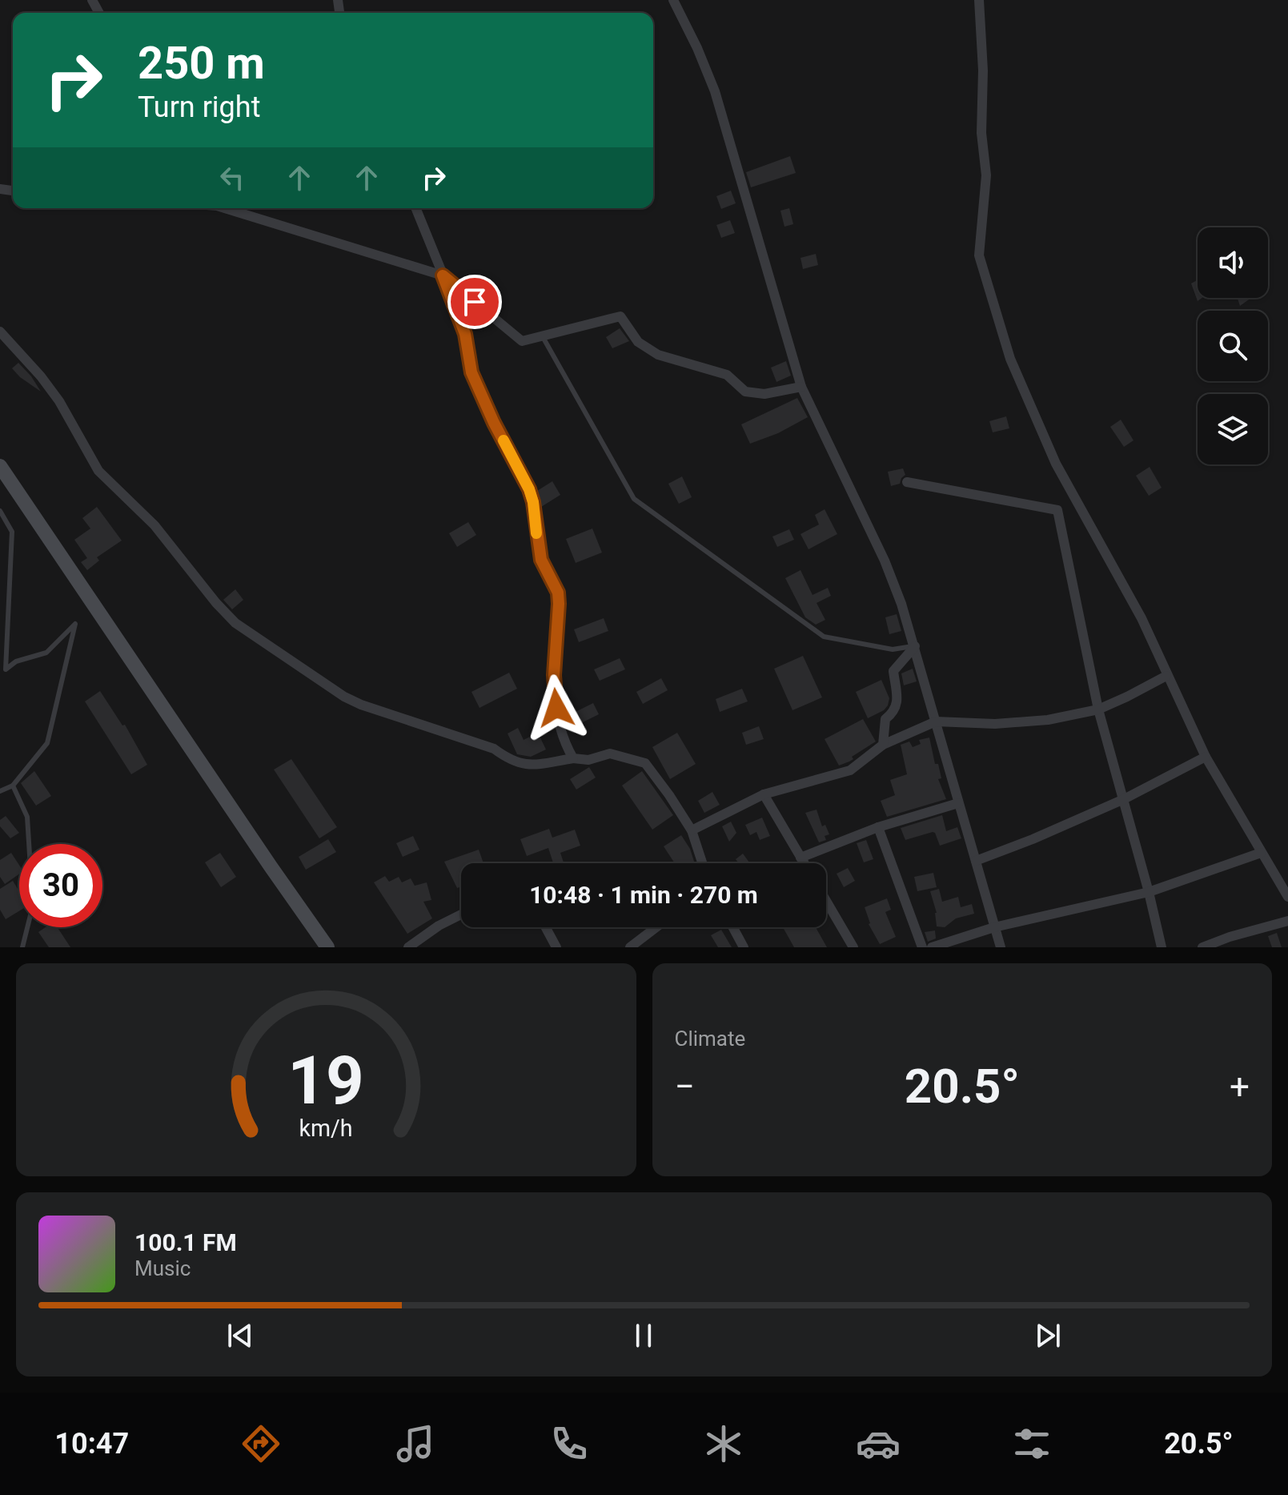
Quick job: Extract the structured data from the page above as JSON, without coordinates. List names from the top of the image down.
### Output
{
  "page": {
    "turn": ["250 m", "Turn right"],
    "limit": "30",
    "trip": "10:48 · 1 min · 270 m",
    "tile": "Climate",
    "heat": ["−", "20.5°", "+"],
    "song": ["100.1 FM", "Music"],
    "tabs": ["10:47", "20.5°"],
    "gauge": ["19", "km/h"]
  }
}
